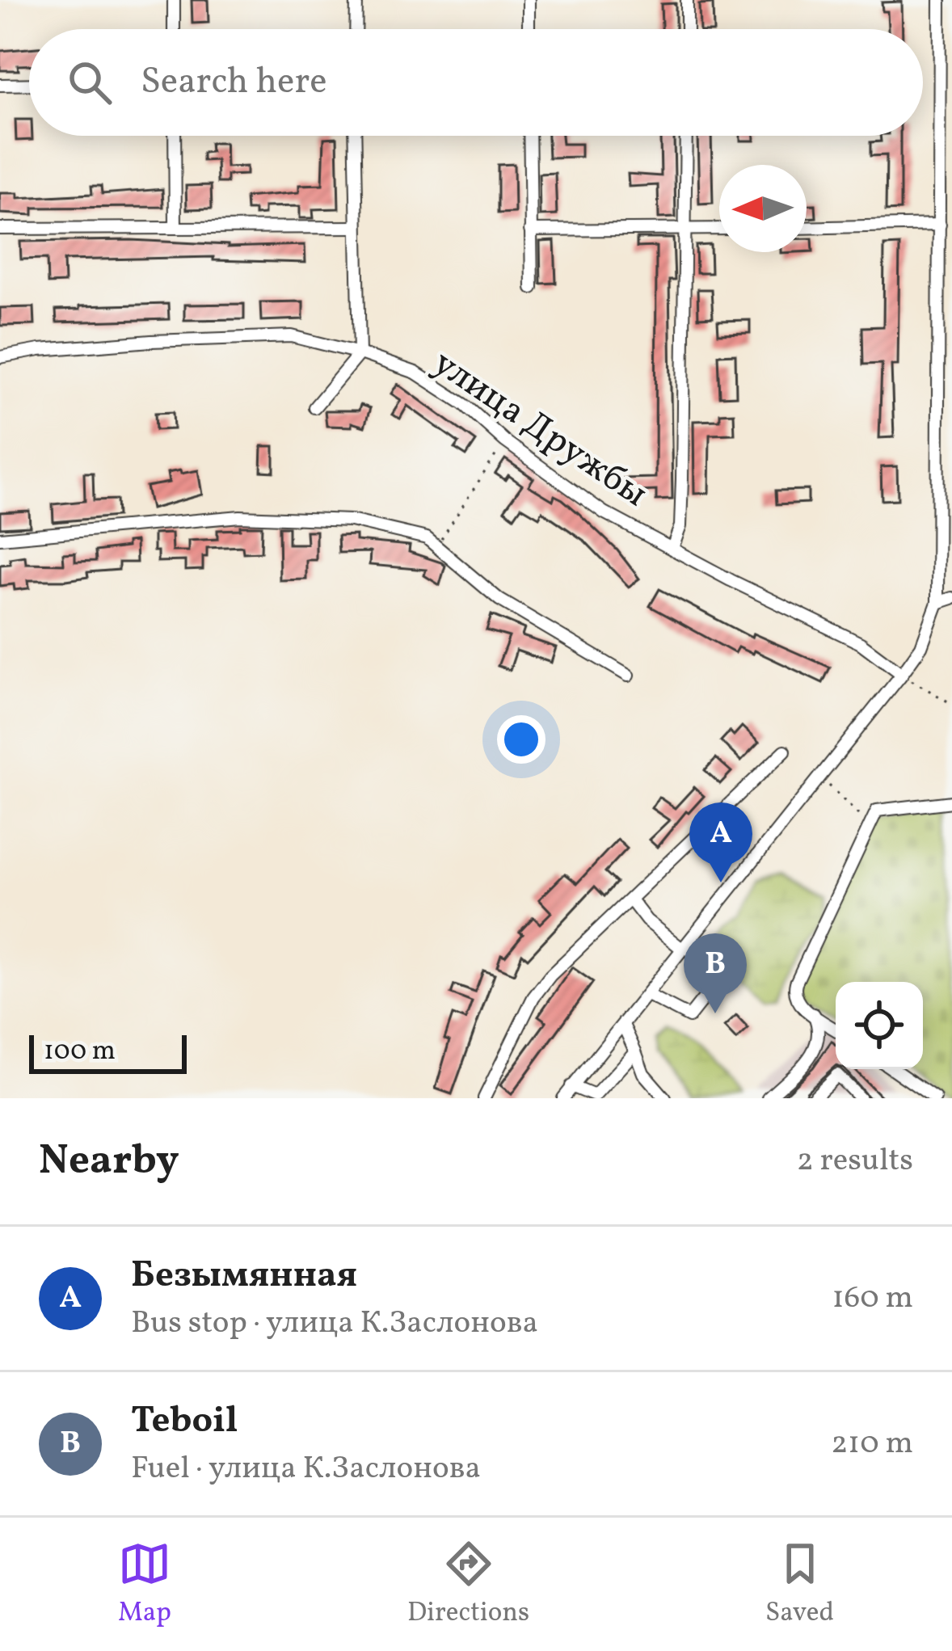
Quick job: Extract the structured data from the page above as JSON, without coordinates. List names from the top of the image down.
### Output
{
  "streets": {
    "street": ["улица Дружбы"]
  },
  "scale_bar": "100 m",
  "north": "left",
  "page": {
    "search": "Search here",
    "pins": ["A", "B"],
    "scale": "100 m",
    "heading": ["Nearby", "2 results"],
    "list": [
      {
        "mark": "A",
        "name": "Безымянная",
        "note": "Bus stop · улица К.Заслонова",
        "value": "160 m"
      },
      {
        "mark": "B",
        "name": "Teboil",
        "note": "Fuel · улица К.Заслонова",
        "value": "210 m"
      }
    ],
    "nav": ["Map", "Directions", "Saved"]
  }
}
